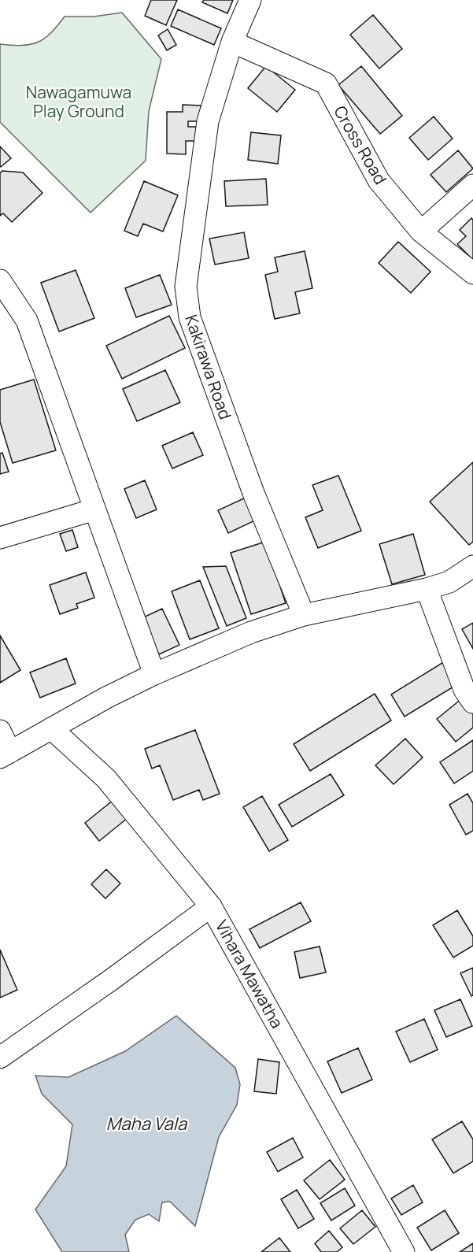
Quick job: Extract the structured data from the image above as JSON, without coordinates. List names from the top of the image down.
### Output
{
  "streets": {
    "street": ["Cross Road", "Kakirawa Road", "Vihara Mawatha"]
  },
  "crossings": [
    ["Cross Road", "Kakirawa Road"]
  ],
  "water": ["Maha Vala"],
  "parks": ["Nawagamuwa Play Ground"]
}
